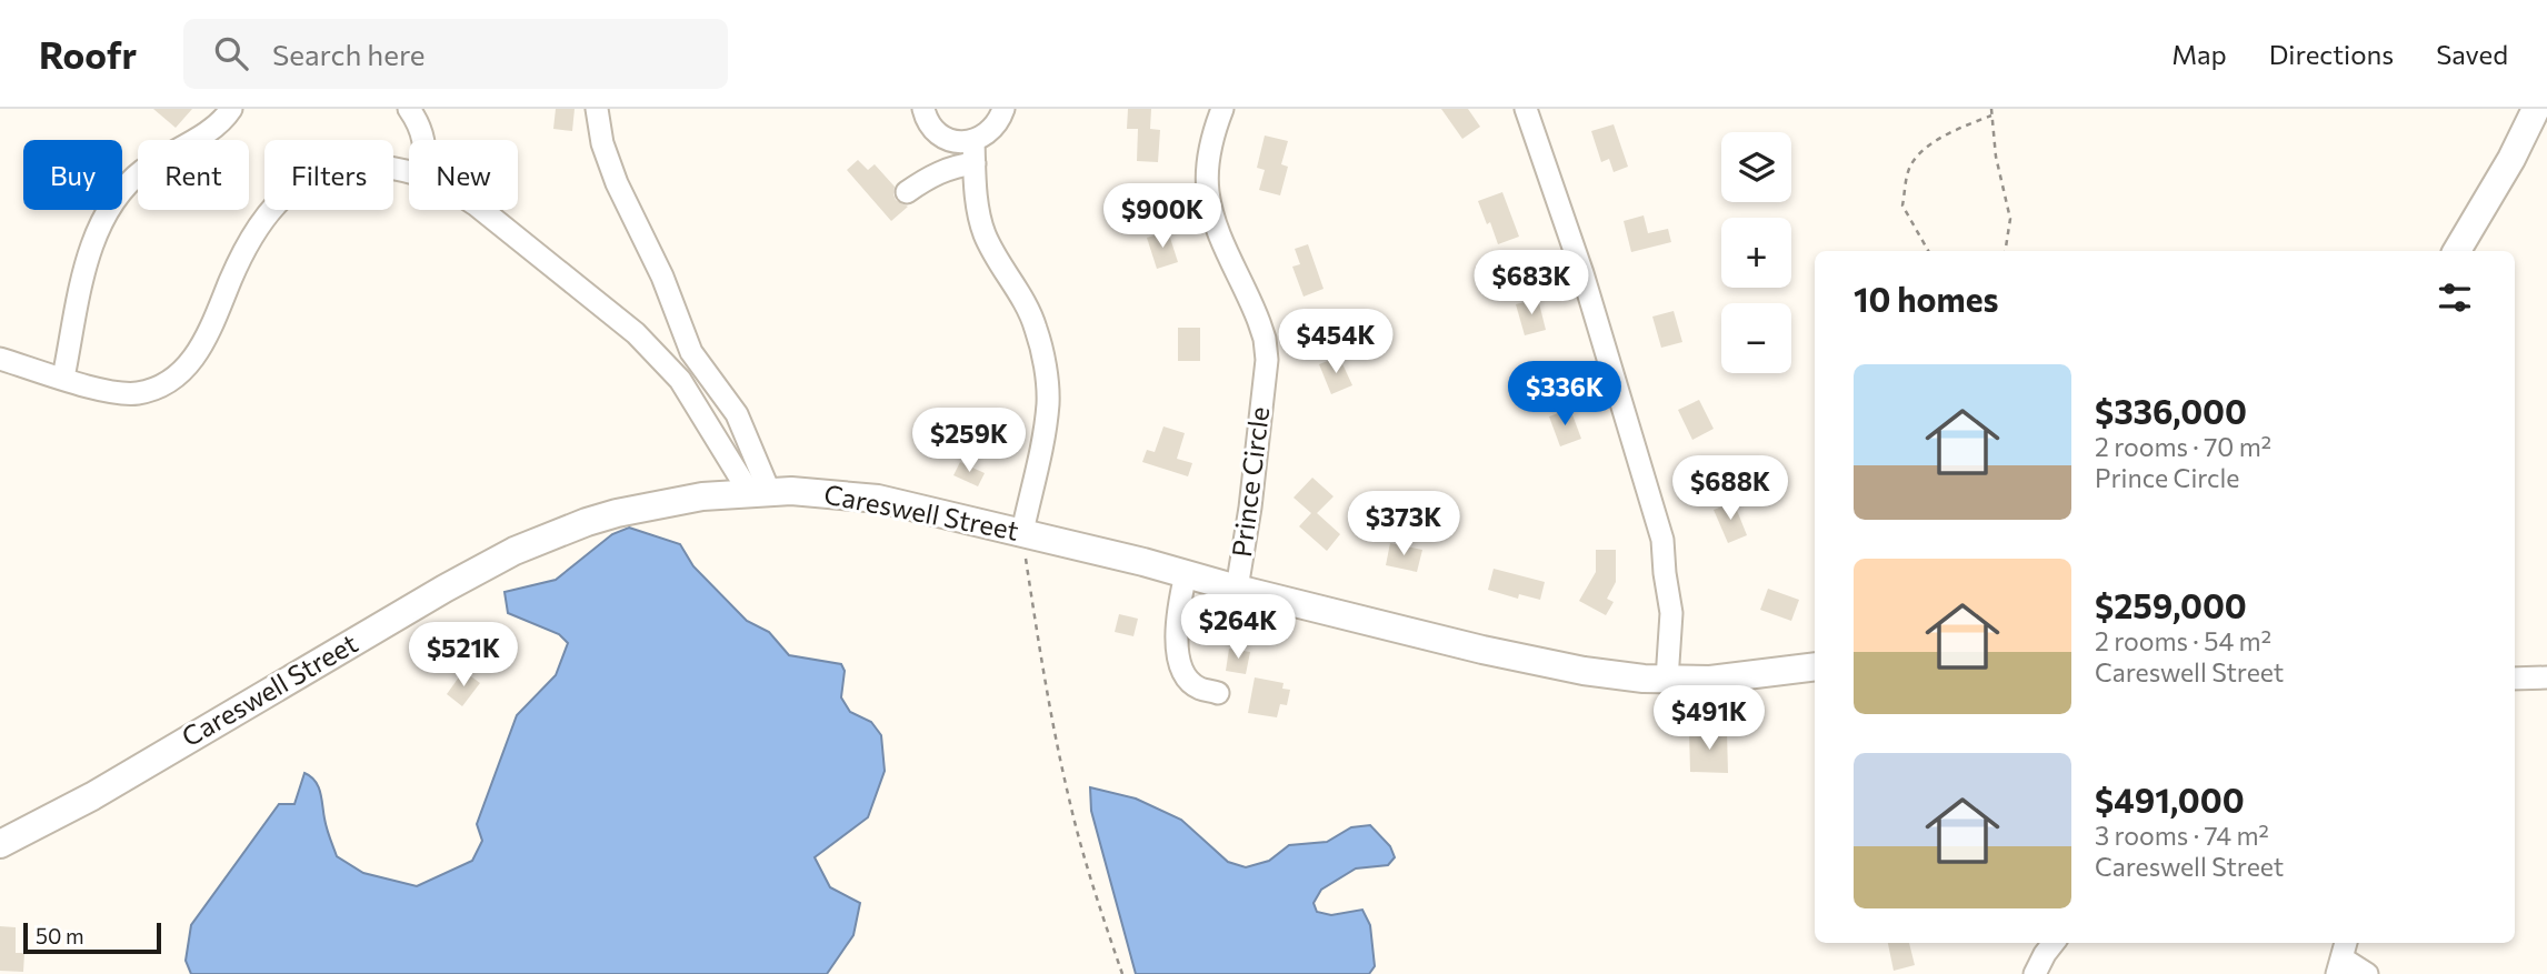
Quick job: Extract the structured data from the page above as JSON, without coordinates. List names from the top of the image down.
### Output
{
  "streets": {
    "main road": ["Careswell Street"],
    "street": ["Prince Circle"]
  },
  "crossings": [
    ["Prince Circle", "Careswell Street"]
  ],
  "scale_bar": "50 m",
  "page": {
    "header": "Roofr",
    "search": "Search here",
    "nav": ["Map", "Directions", "Saved"],
    "map_buttons": ["+", "−"],
    "chip": [
      "Buy",
      "Rent",
      "Filters",
      "New"
    ],
    "price": [
      "$900K",
      "$683K",
      "$454K",
      "$336K",
      "$259K",
      "$688K",
      "$373K",
      "$264K",
      "$521K",
      "$491K"
    ],
    "heading": "10 homes",
    "list": [
      {
        "name": "$336,000",
        "note": "2 rooms · 70 m² · Prince Circle"
      },
      {
        "name": "$259,000",
        "note": "2 rooms · 54 m² · Careswell Street"
      },
      {
        "name": "$491,000",
        "note": "3 rooms · 74 m² · Careswell Street"
      }
    ],
    "scale": "50 m"
  }
}
